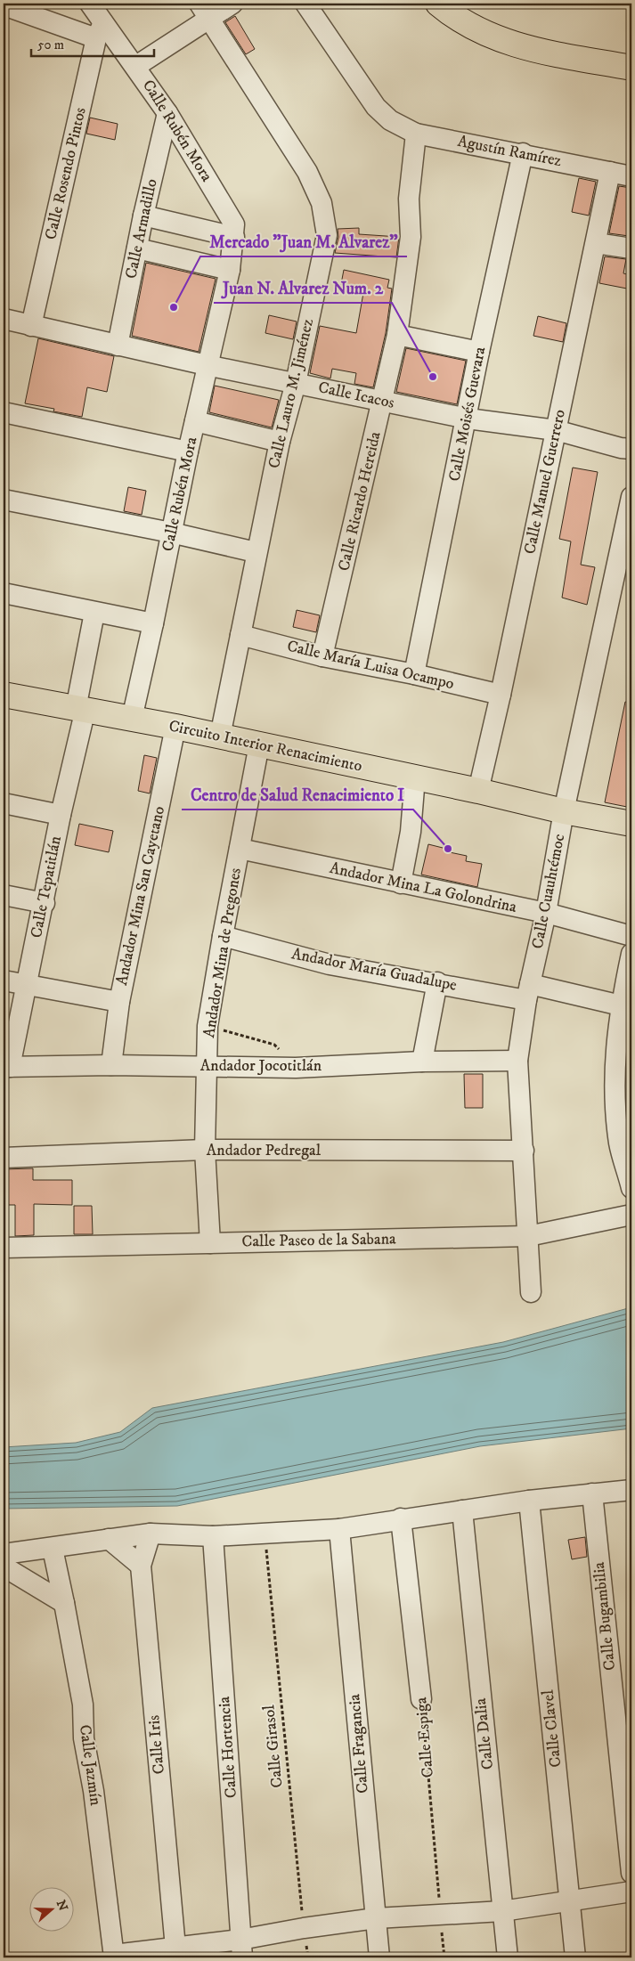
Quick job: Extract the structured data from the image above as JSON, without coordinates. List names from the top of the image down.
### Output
{
  "streets": {
    "main road": ["Circuito Interior Renacimiento"],
    "street": [
      "Calle Rubén Mora",
      "Agustín Ramírez",
      "Calle Rosendo Pintos",
      "Calle Armadillo",
      "Calle Lauro M. Jiménez",
      "Calle Icacos",
      "Calle Moisés Guevara",
      "Calle Manuel Guerrero",
      "Calle Ricardo Hereida",
      "Calle María Luisa Ocampo",
      "Calle Tepatitlán",
      "Andador Mina La Golondrina",
      "Calle Cuauhtémoc",
      "Andador Mina San Cayetano",
      "Andador Mina de Pregones",
      "Andador María Guadalupe",
      "Andador Jocotitlán",
      "Andador Pedregal",
      "Calle Paseo de la Sabana",
      "Calle Bugambilia",
      "Calle Clavel",
      "Calle Dalia",
      "Calle Espiga",
      "Calle Fragancia",
      "Calle Iris",
      "Calle Hortencia",
      "Calle Jazmín"
    ],
    "path": ["Calle Girasol"]
  },
  "crossings": [
    ["Calle Rubén Mora", "Calle Rosendo Pintos"],
    ["Calle Rubén Mora", "Calle Armadillo"],
    ["Calle Rubén Mora", "Calle Icacos"],
    ["Calle Rubén Mora", "Circuito Interior Renacimiento"],
    ["Agustín Ramírez", "Calle Moisés Guevara"],
    ["Agustín Ramírez", "Calle Manuel Guerrero"],
    ["Agustín Ramírez", "Calle Ricardo Hereida"],
    ["Calle Rosendo Pintos", "Calle Icacos"],
    ["Calle Armadillo", "Calle Icacos"],
    ["Calle Lauro M. Jiménez", "Calle Icacos"],
    ["Calle Lauro M. Jiménez", "Calle María Luisa Ocampo"],
    ["Calle Lauro M. Jiménez", "Circuito Interior Renacimiento"],
    ["Calle Icacos", "Calle Moisés Guevara"],
    ["Calle Icacos", "Calle Manuel Guerrero"],
    ["Calle Icacos", "Calle Ricardo Hereida"],
    ["Calle Moisés Guevara", "Calle María Luisa Ocampo"],
    ["Calle Manuel Guerrero", "Calle María Luisa Ocampo"],
    ["Calle Manuel Guerrero", "Circuito Interior Renacimiento"],
    ["Calle Ricardo Hereida", "Calle María Luisa Ocampo"],
    ["Circuito Interior Renacimiento", "Calle Tepatitlán"],
    ["Circuito Interior Renacimiento", "Calle Cuauhtémoc"],
    ["Circuito Interior Renacimiento", "Andador Mina San Cayetano"],
    ["Circuito Interior Renacimiento", "Andador Mina de Pregones"],
    ["Calle Tepatitlán", "Andador Jocotitlán"],
    ["Andador Mina La Golondrina", "Calle Cuauhtémoc"],
    ["Andador Mina La Golondrina", "Andador Mina de Pregones"],
    ["Calle Cuauhtémoc", "Andador María Guadalupe"],
    ["Calle Cuauhtémoc", "Andador Jocotitlán"],
    ["Calle Cuauhtémoc", "Andador Pedregal"],
    ["Calle Cuauhtémoc", "Calle Paseo de la Sabana"],
    ["Andador Mina San Cayetano", "Andador Jocotitlán"],
    ["Andador Mina de Pregones", "Andador María Guadalupe"],
    ["Andador Mina de Pregones", "Andador Jocotitlán"],
    ["Andador Mina de Pregones", "Andador Pedregal"],
    ["Andador Mina de Pregones", "Calle Paseo de la Sabana"]
  ],
  "places": ["Mercado \"Juan M. Alvarez\"", "Juan N. Alvarez Num. 2", "Centro de Salud Renacimiento I"],
  "scale_bar": "50 m",
  "north": "right"
}
